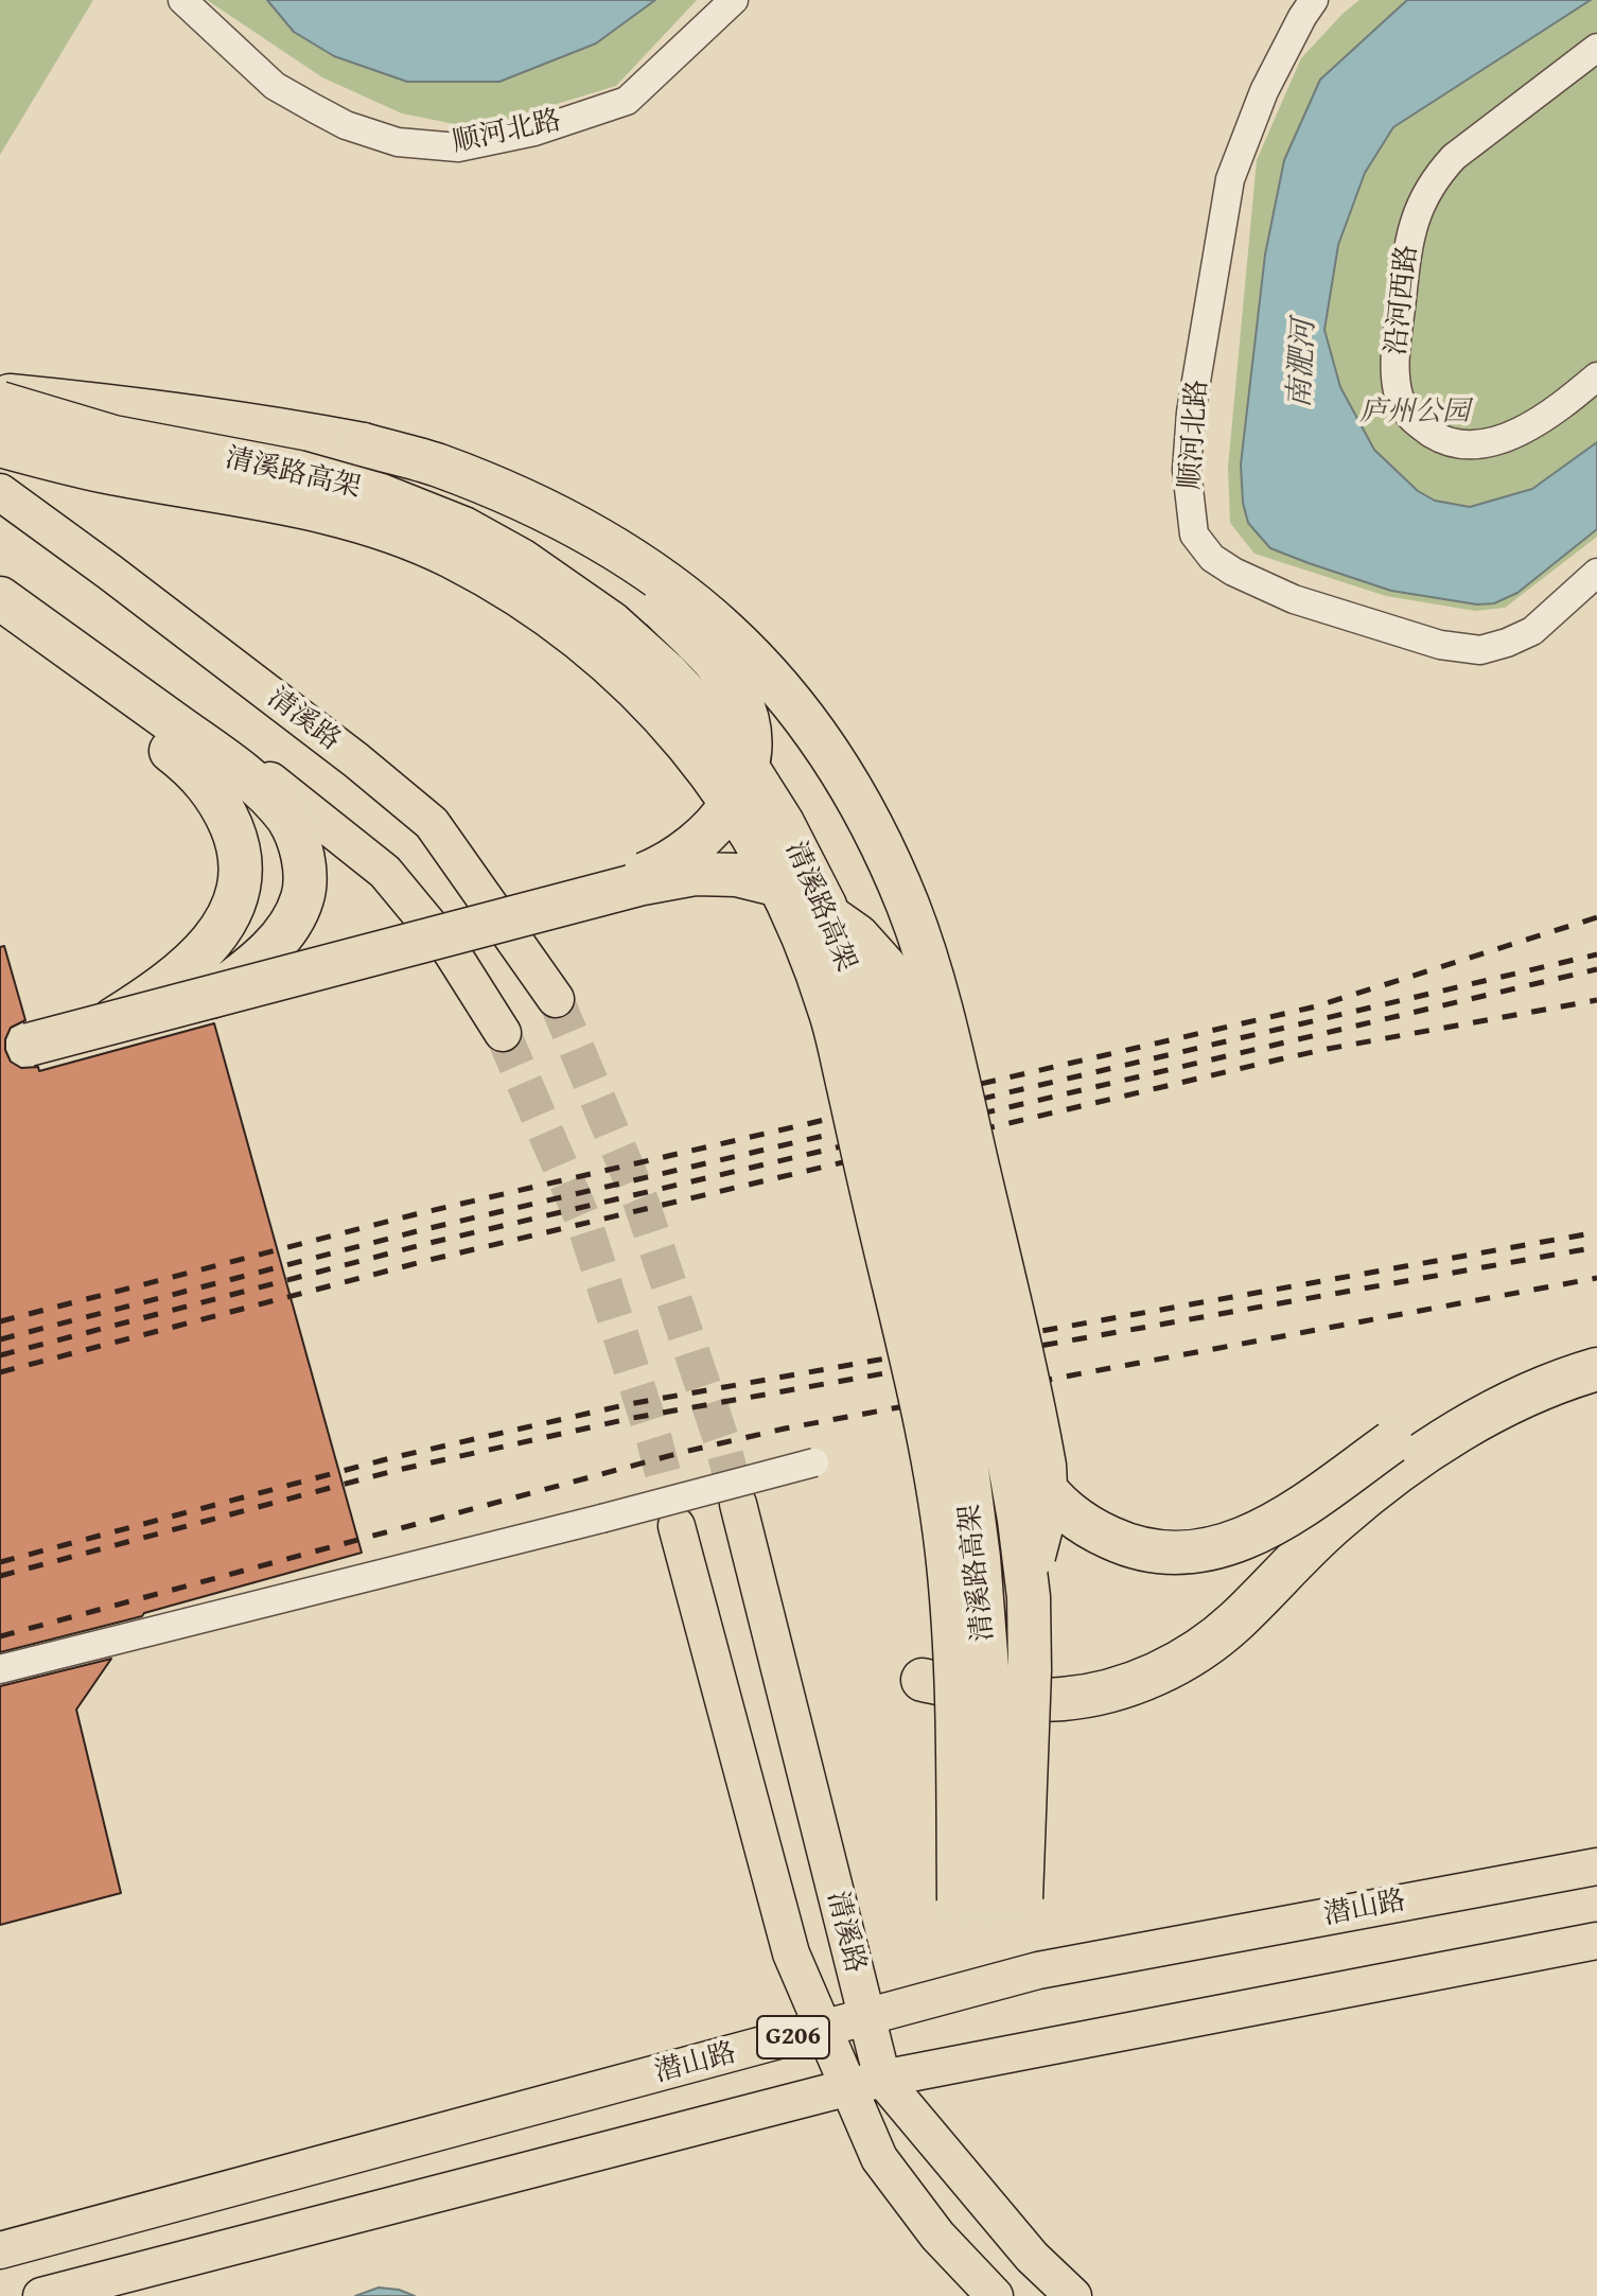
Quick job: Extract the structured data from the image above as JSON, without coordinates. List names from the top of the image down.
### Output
{
  "streets": {
    "highway": ["清溪路高架"],
    "main road": ["清溪路", "潜山路", "G206"],
    "street": ["顺河北路", "沿河西路"]
  },
  "crossings": [
    ["清溪路", "潜山路"],
    ["清溪路", "G206"]
  ],
  "water": ["南淝河"],
  "parks": ["庐州公园"]
}
